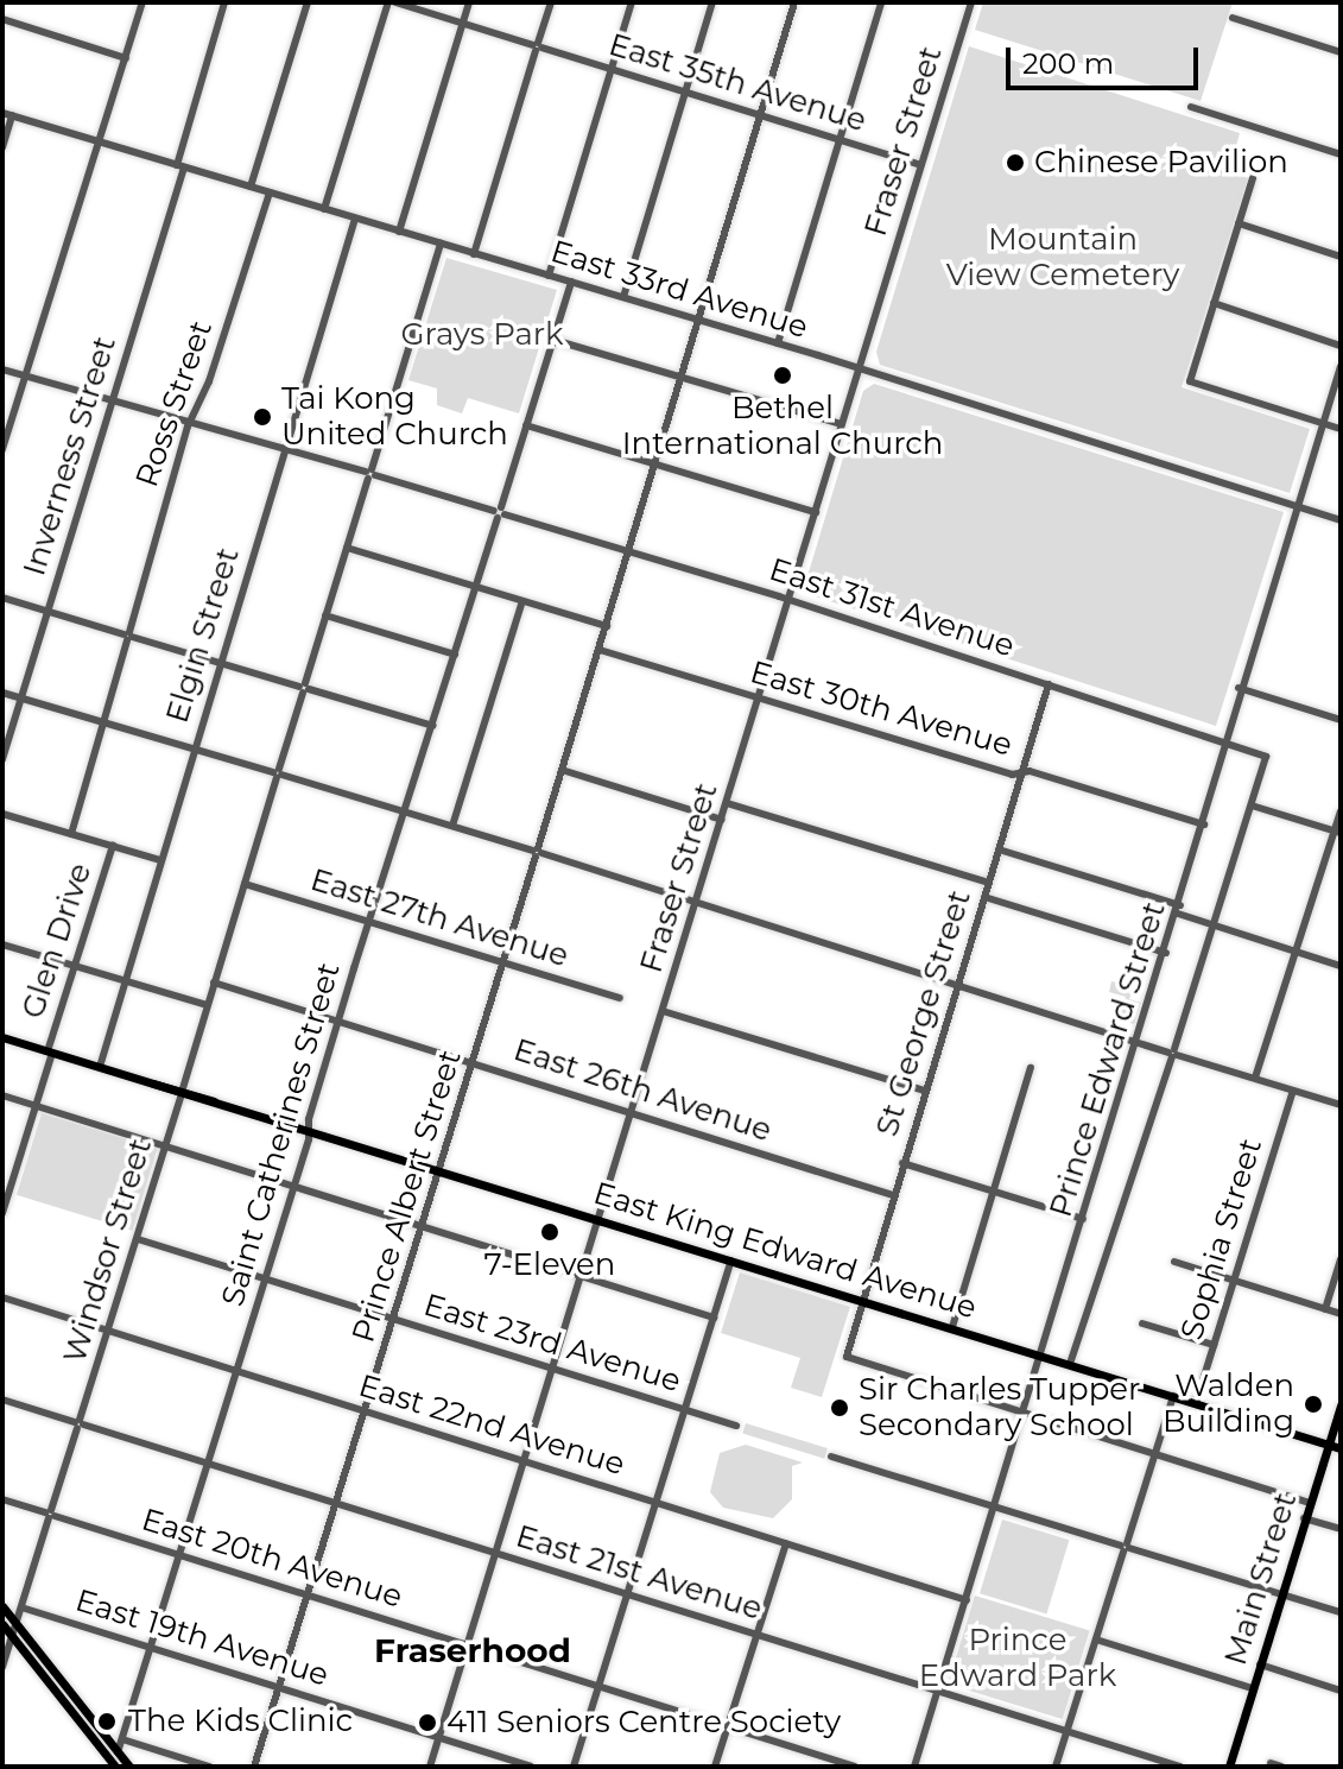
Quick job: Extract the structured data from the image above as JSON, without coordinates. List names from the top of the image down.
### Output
{
  "streets": {
    "main road": ["East King Edward Avenue", "Main Street"],
    "street": [
      "East 35th Avenue",
      "Fraser Street",
      "East 33rd Avenue",
      "Ross Street",
      "Inverness Street",
      "East 31st Avenue",
      "Elgin Street",
      "East 30th Avenue",
      "East 27th Avenue",
      "Glen Drive",
      "St George Street",
      "Prince Edward Street",
      "East 26th Avenue",
      "Saint Catherines Street",
      "Prince Albert Street",
      "Sophia Street",
      "Windsor Street",
      "East 23rd Avenue",
      "East 22nd Avenue",
      "East 20th Avenue",
      "East 21st Avenue",
      "East 19th Avenue"
    ]
  },
  "crossings": [
    ["East 35th Avenue", "Fraser Street"],
    ["East 35th Avenue", "Prince Albert Street"],
    ["Fraser Street", "East 33rd Avenue"],
    ["Fraser Street", "East 31st Avenue"],
    ["Fraser Street", "East 30th Avenue"],
    ["Fraser Street", "East 26th Avenue"],
    ["Fraser Street", "East King Edward Avenue"],
    ["Fraser Street", "East 23rd Avenue"],
    ["Fraser Street", "East 22nd Avenue"],
    ["Fraser Street", "East 20th Avenue"],
    ["Fraser Street", "East 21st Avenue"],
    ["Fraser Street", "East 19th Avenue"],
    ["East 33rd Avenue", "Ross Street"],
    ["East 33rd Avenue", "Inverness Street"],
    ["East 33rd Avenue", "Elgin Street"],
    ["East 33rd Avenue", "Prince Edward Street"],
    ["East 33rd Avenue", "Saint Catherines Street"],
    ["East 33rd Avenue", "Prince Albert Street"],
    ["East 33rd Avenue", "Windsor Street"],
    ["Ross Street", "East 31st Avenue"],
    ["Inverness Street", "East 31st Avenue"],
    ["East 31st Avenue", "Elgin Street"],
    ["East 31st Avenue", "St George Street"],
    ["East 31st Avenue", "Prince Edward Street"],
    ["East 31st Avenue", "Saint Catherines Street"],
    ["East 31st Avenue", "Prince Albert Street"],
    ["East 31st Avenue", "Windsor Street"],
    ["Elgin Street", "East King Edward Avenue"],
    ["East 30th Avenue", "St George Street"],
    ["East 30th Avenue", "Prince Edward Street"],
    ["East 30th Avenue", "Prince Albert Street"],
    ["East 27th Avenue", "Saint Catherines Street"],
    ["East 27th Avenue", "Prince Albert Street"],
    ["East 27th Avenue", "Windsor Street"],
    ["Glen Drive", "East King Edward Avenue"],
    ["St George Street", "Prince Edward Street"],
    ["St George Street", "East 26th Avenue"],
    ["St George Street", "East King Edward Avenue"],
    ["Prince Edward Street", "East King Edward Avenue"],
    ["Prince Edward Street", "East 22nd Avenue"],
    ["Prince Edward Street", "East 21st Avenue"],
    ["East 26th Avenue", "Saint Catherines Street"],
    ["East 26th Avenue", "Prince Albert Street"],
    ["East 26th Avenue", "Windsor Street"],
    ["Saint Catherines Street", "East King Edward Avenue"],
    ["Saint Catherines Street", "East 23rd Avenue"],
    ["Saint Catherines Street", "East 22nd Avenue"],
    ["Saint Catherines Street", "East 20th Avenue"],
    ["Saint Catherines Street", "East 21st Avenue"],
    ["Saint Catherines Street", "East 19th Avenue"],
    ["Prince Albert Street", "East King Edward Avenue"],
    ["Prince Albert Street", "East 23rd Avenue"],
    ["Prince Albert Street", "East 22nd Avenue"],
    ["Prince Albert Street", "East 20th Avenue"],
    ["Prince Albert Street", "East 21st Avenue"],
    ["Prince Albert Street", "East 19th Avenue"],
    ["Sophia Street", "East King Edward Avenue"],
    ["Windsor Street", "East King Edward Avenue"],
    ["Windsor Street", "East 23rd Avenue"],
    ["Windsor Street", "East 22nd Avenue"],
    ["Windsor Street", "East 20th Avenue"],
    ["Windsor Street", "East 21st Avenue"],
    ["Windsor Street", "East 19th Avenue"],
    ["East King Edward Avenue", "Main Street"]
  ],
  "districts": ["Fraserhood"],
  "parks": ["Mountain View Cemetery", "Grays Park", "Prince Edward Park"],
  "places": [
    "Chinese Pavilion",
    "Bethel International Church",
    "Tai Kong United Church",
    "7-Eleven",
    "Walden Building",
    "Sir Charles Tupper Secondary School",
    "The Kids Clinic",
    "411 Seniors Centre Society"
  ],
  "scale_bar": "200 m"
}
